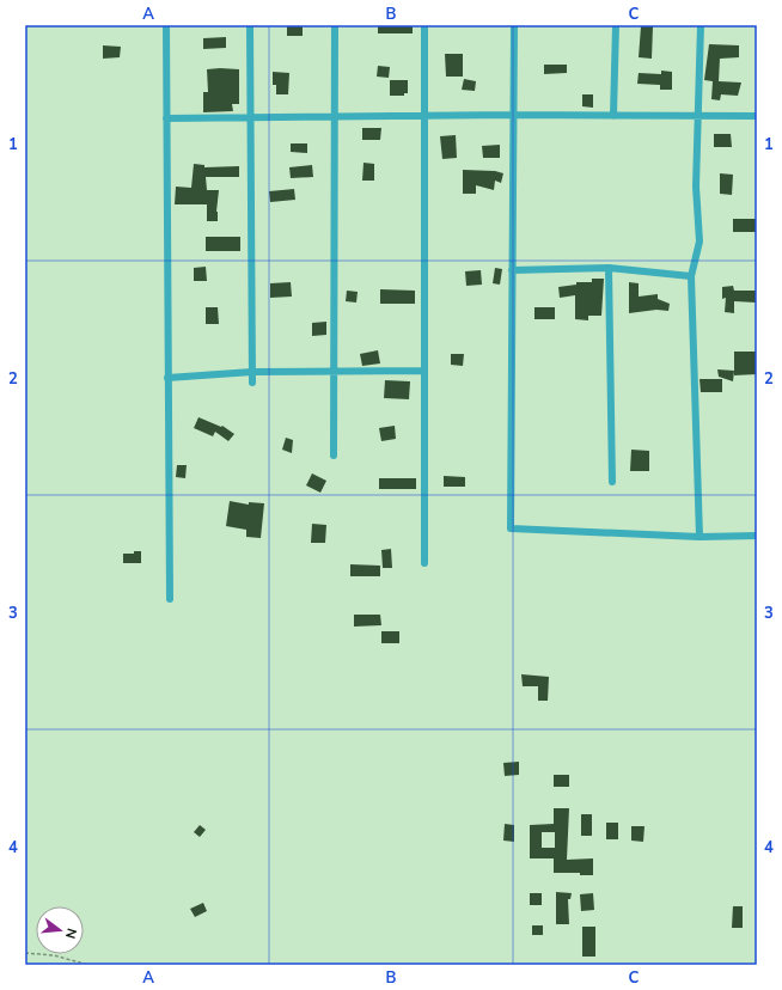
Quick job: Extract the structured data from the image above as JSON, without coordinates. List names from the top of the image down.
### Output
{
  "north": "right",
  "grid": {
    "columns": ["A", "B", "C"],
    "rows": [
      "1",
      "2",
      "3",
      "4"
    ]
  }
}
